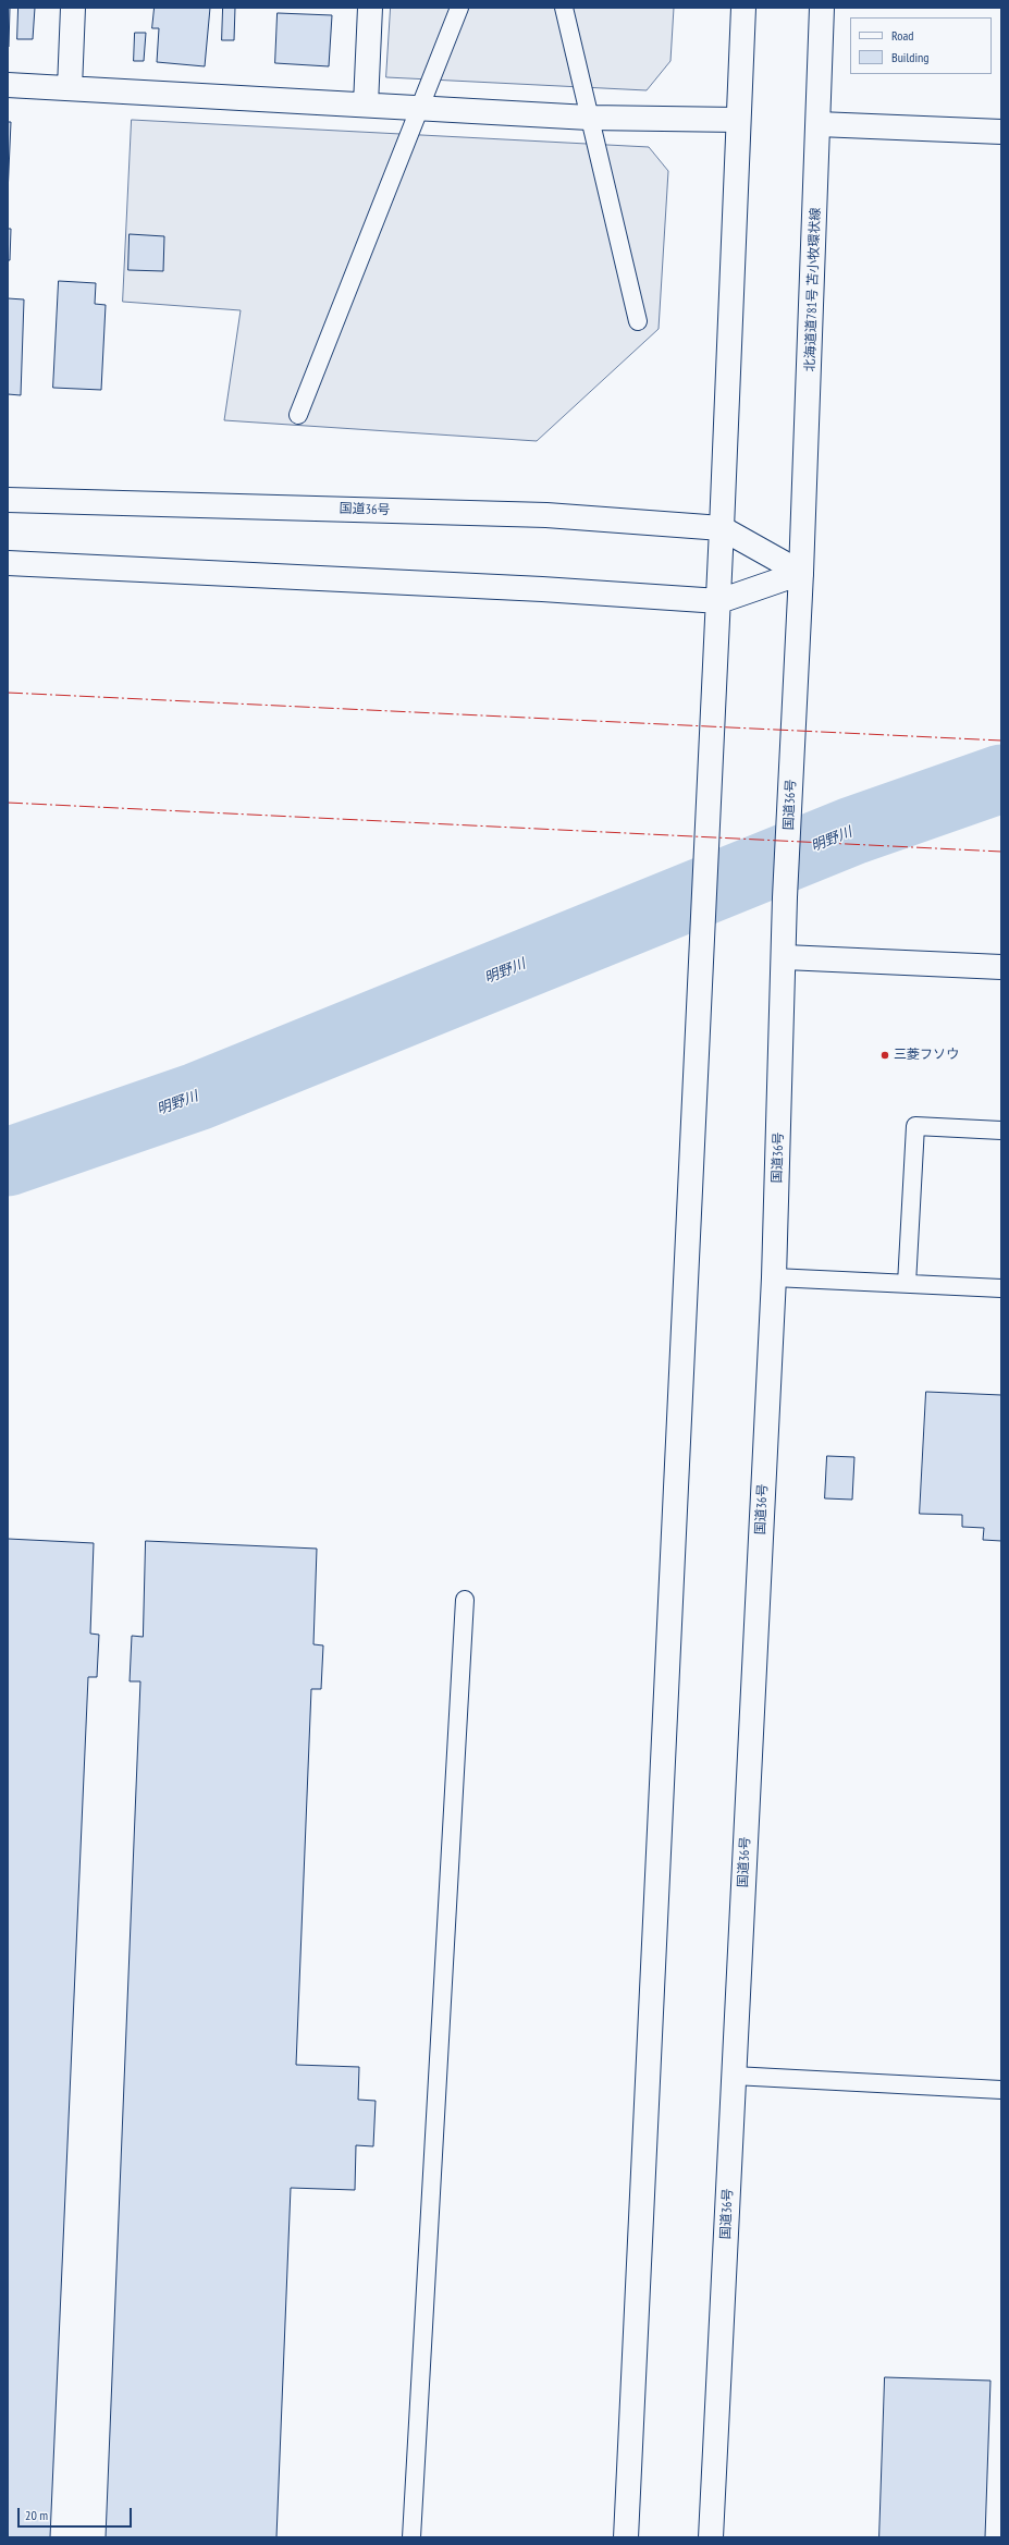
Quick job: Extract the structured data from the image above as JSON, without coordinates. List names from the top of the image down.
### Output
{
  "streets": {
    "main road": ["北海道道781号 苫小牧環状線", "国道36号"]
  },
  "crossings": [
    ["北海道道781号 苫小牧環状線", "国道36号"]
  ],
  "water": ["明野川"],
  "places": ["三菱フソウ"],
  "legend": ["Road", "Building"],
  "scale_bar": "20 m"
}
